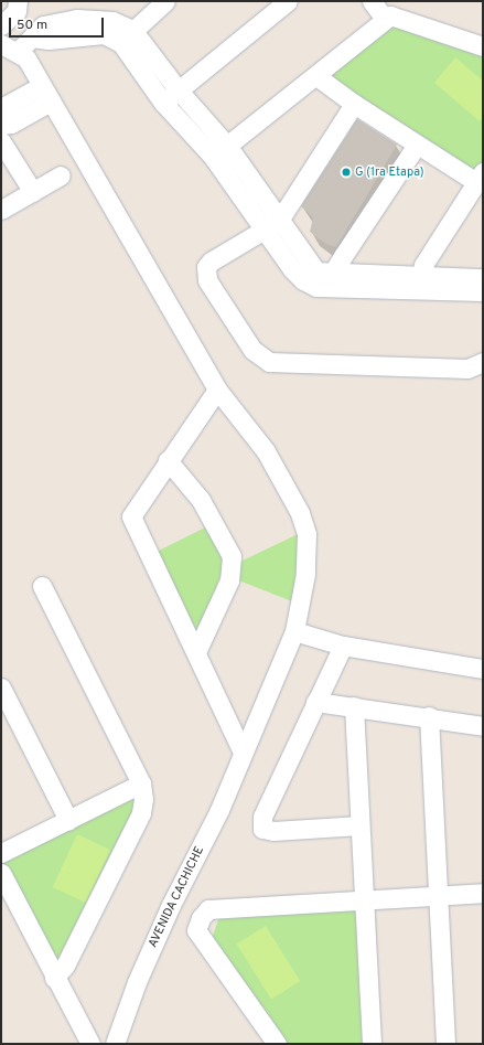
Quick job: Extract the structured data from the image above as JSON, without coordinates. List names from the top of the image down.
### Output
{
  "streets": {
    "street": ["AVENIDA CACHICHE"]
  },
  "places": ["G (1ra Etapa)"],
  "scale_bar": "50 m"
}
